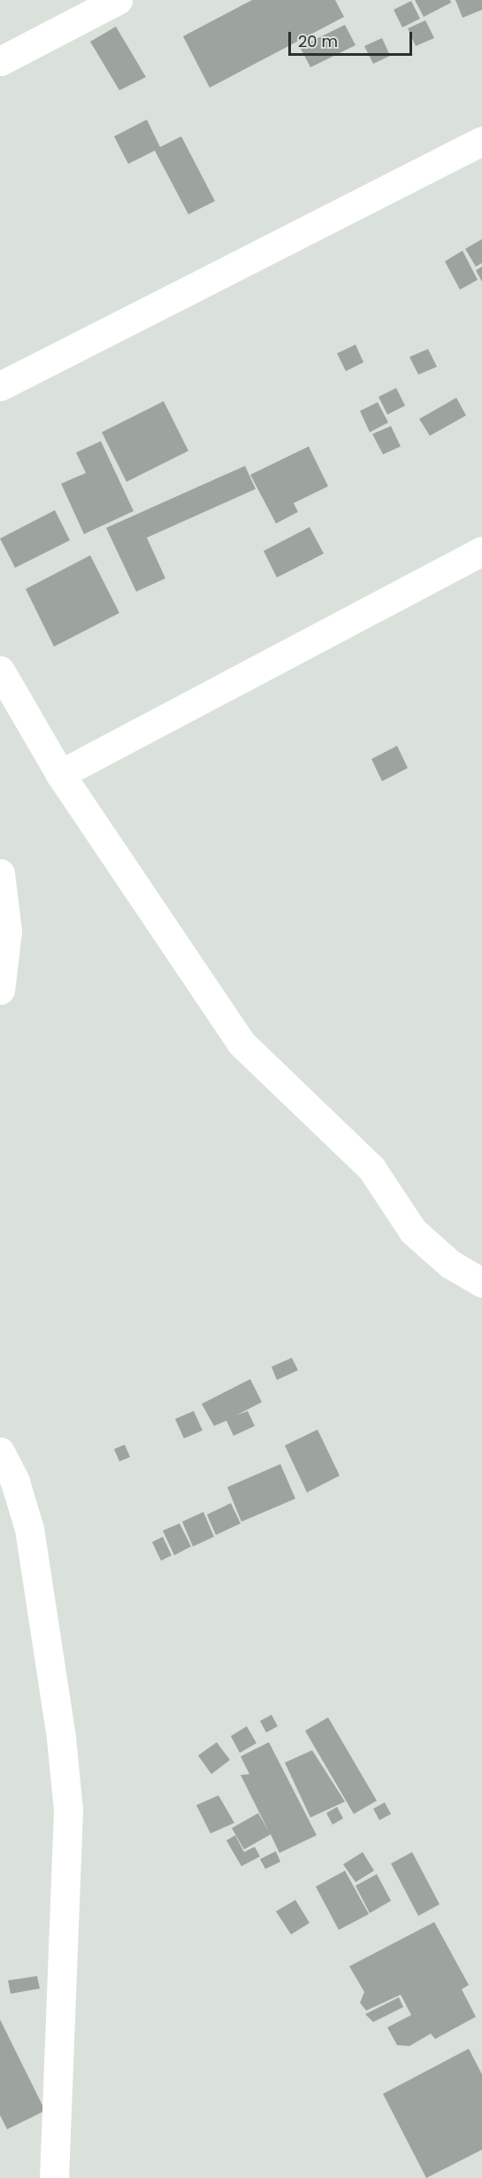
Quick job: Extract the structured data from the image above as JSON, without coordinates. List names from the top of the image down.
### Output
{
  "scale_bar": "20 m"
}
